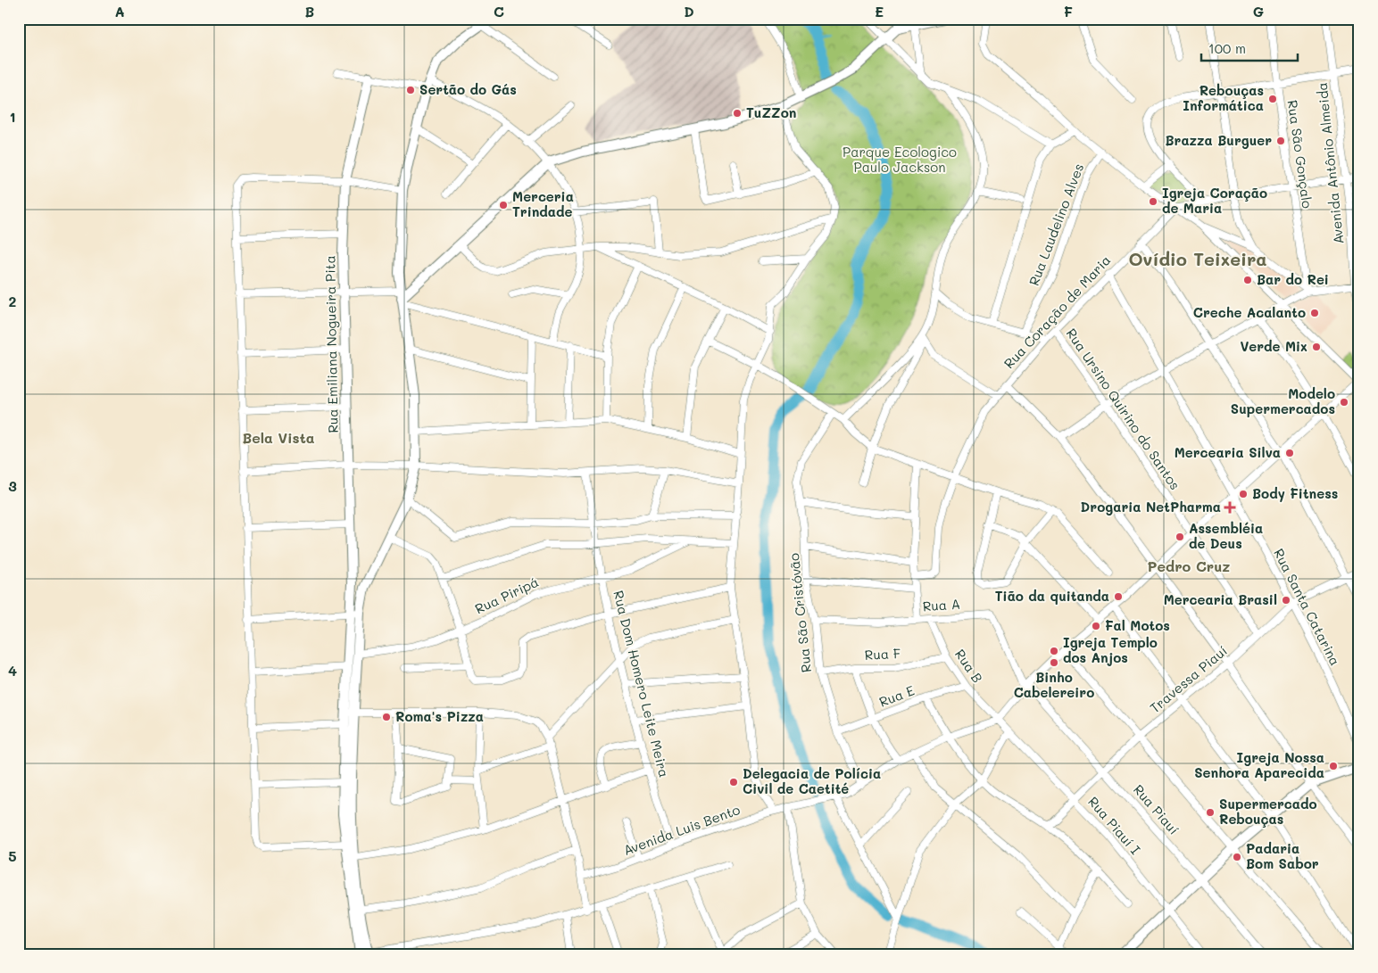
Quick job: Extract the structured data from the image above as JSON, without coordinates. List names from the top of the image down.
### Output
{
  "streets": {
    "street": [
      "Rua São Gonçalo",
      "Avenida Antônio Almeida",
      "Rua Laudelino Alves",
      "Rua Coração de Maria",
      "Rua Emiliana Nogueira Pita",
      "Rua Ursino Quirino do Santos",
      "Rua Piripá",
      "Rua A",
      "Rua Santa Catarina",
      "Rua São Cristóvão",
      "Rua F",
      "Rua B",
      "Travessa Piauí",
      "Rua Dom Homero Leite Meira",
      "Rua E",
      "Rua Piauí",
      "Rua Piauí I",
      "Avenida Luis Bento"
    ]
  },
  "crossings": [
    ["Rua São Gonçalo", "Rua Coração de Maria"],
    ["Avenida Antônio Almeida", "Rua Coração de Maria"],
    ["Rua Coração de Maria", "Rua Ursino Quirino do Santos"],
    ["Rua Coração de Maria", "Rua Santa Catarina"],
    ["Rua Ursino Quirino do Santos", "Travessa Piauí"],
    ["Rua Piripá", "Rua Dom Homero Leite Meira"],
    ["Rua A", "Rua São Cristóvão"],
    ["Rua A", "Rua B"],
    ["Rua A", "Rua Piauí"],
    ["Rua Santa Catarina", "Travessa Piauí"],
    ["Rua São Cristóvão", "Rua F"],
    ["Rua São Cristóvão", "Rua E"],
    ["Rua São Cristóvão", "Avenida Luis Bento"],
    ["Rua F", "Rua B"],
    ["Rua B", "Rua E"],
    ["Rua B", "Rua Piauí I"],
    ["Rua B", "Avenida Luis Bento"],
    ["Travessa Piauí", "Rua Piauí"],
    ["Travessa Piauí", "Rua Piauí I"],
    ["Rua Dom Homero Leite Meira", "Avenida Luis Bento"],
    ["Rua Piauí I", "Avenida Luis Bento"]
  ],
  "districts": ["Ovídio Teixeira", "Bela Vista", "Pedro Cruz"],
  "parks": ["Parque Ecologico Paulo Jackson"],
  "places": {
    "other": [
      "Sertão do Gás",
      "Rebouças Informática",
      "TuZZon",
      "Brazza Burguer",
      "Igreja Coração de Maria",
      "Merceria Trindade",
      "Bar do Rei",
      "Creche Acalanto",
      "Verde Mix",
      "Modelo Supermercados",
      "Mercearia Silva",
      "Body Fitness",
      "Assembléia de Deus",
      "Tião da quitanda",
      "Mercearia Brasil",
      "Fal Motos",
      "Igreja Templo dos Anjos",
      "Binho Cabelereiro",
      "Roma's Pizza",
      "Igreja Nossa Senhora Aparecida",
      "Delegacia de Polícia Civil de Caetité",
      "Supermercado Rebouças",
      "Padaria Bom Sabor"
    ],
    "health": ["Drogaria NetPharma"]
  },
  "scale_bar": "100 m",
  "grid": {
    "columns": [
      "A",
      "B",
      "C",
      "D",
      "E",
      "F",
      "G"
    ],
    "rows": [
      "1",
      "2",
      "3",
      "4",
      "5"
    ]
  }
}
